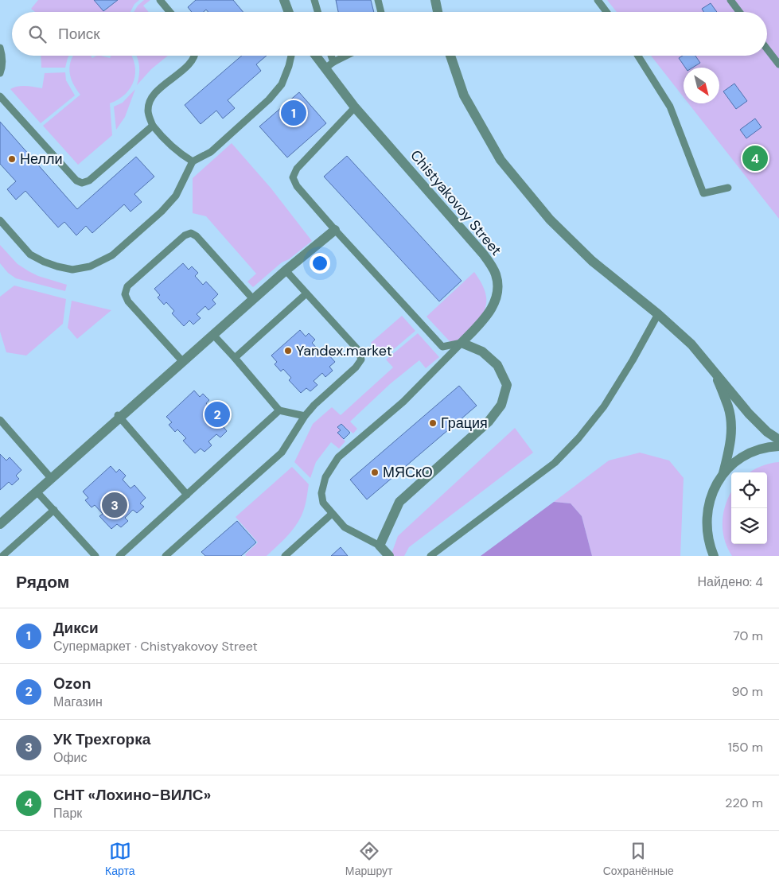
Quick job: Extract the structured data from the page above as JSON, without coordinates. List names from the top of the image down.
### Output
{
  "streets": {
    "street": ["Chistyakovoy Street"]
  },
  "places": [
    "Нелли",
    "Yandex.market",
    "Грация",
    "МЯСкО"
  ],
  "north": "bottom right",
  "page": {
    "search": "Поиск",
    "pins": [
      "1",
      "4",
      "2",
      "3"
    ],
    "heading": ["Рядом", "Найдено: 4"],
    "list": [
      {
        "mark": "1",
        "name": "Дикси",
        "note": "Супермаркет · Chistyakovoy Street",
        "value": "70 m"
      },
      {
        "mark": "2",
        "name": "Ozon",
        "note": "Магазин",
        "value": "90 m"
      },
      {
        "mark": "3",
        "name": "УК Трехгорка",
        "note": "Офис",
        "value": "150 m"
      },
      {
        "mark": "4",
        "name": "СНТ «Лохино-ВИЛС»",
        "note": "Парк",
        "value": "220 m"
      }
    ],
    "nav": ["Карта", "Маршрут", "Сохранённые"]
  }
}
